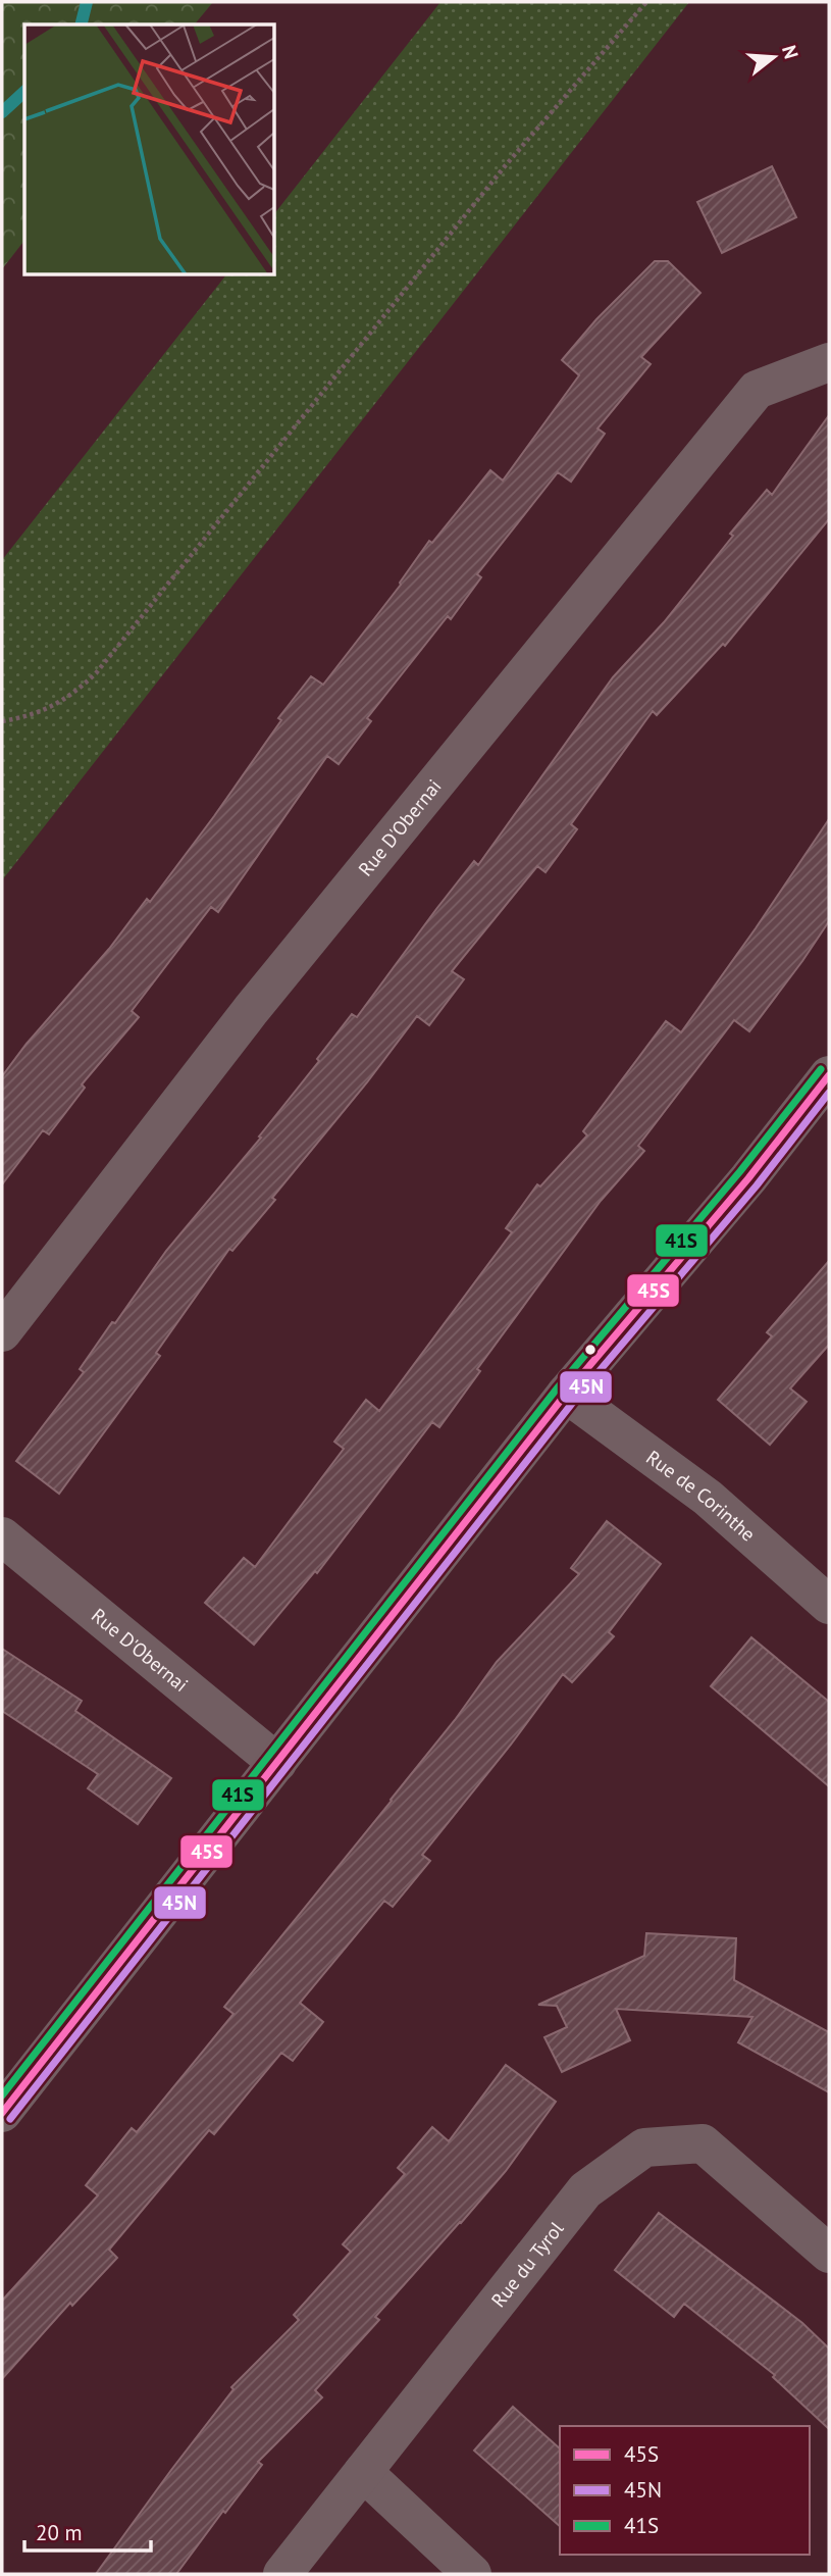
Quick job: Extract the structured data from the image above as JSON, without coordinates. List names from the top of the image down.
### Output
{
  "streets": {
    "street": ["Rue D'Obernai", "Rue de Corinthe", "Rue du Tyrol"]
  },
  "lines": ["transit line 41S", "transit line 45S", "transit line 45N"],
  "legend": ["45S", "45N", "41S"],
  "scale_bar": "20 m",
  "north": "right"
}
